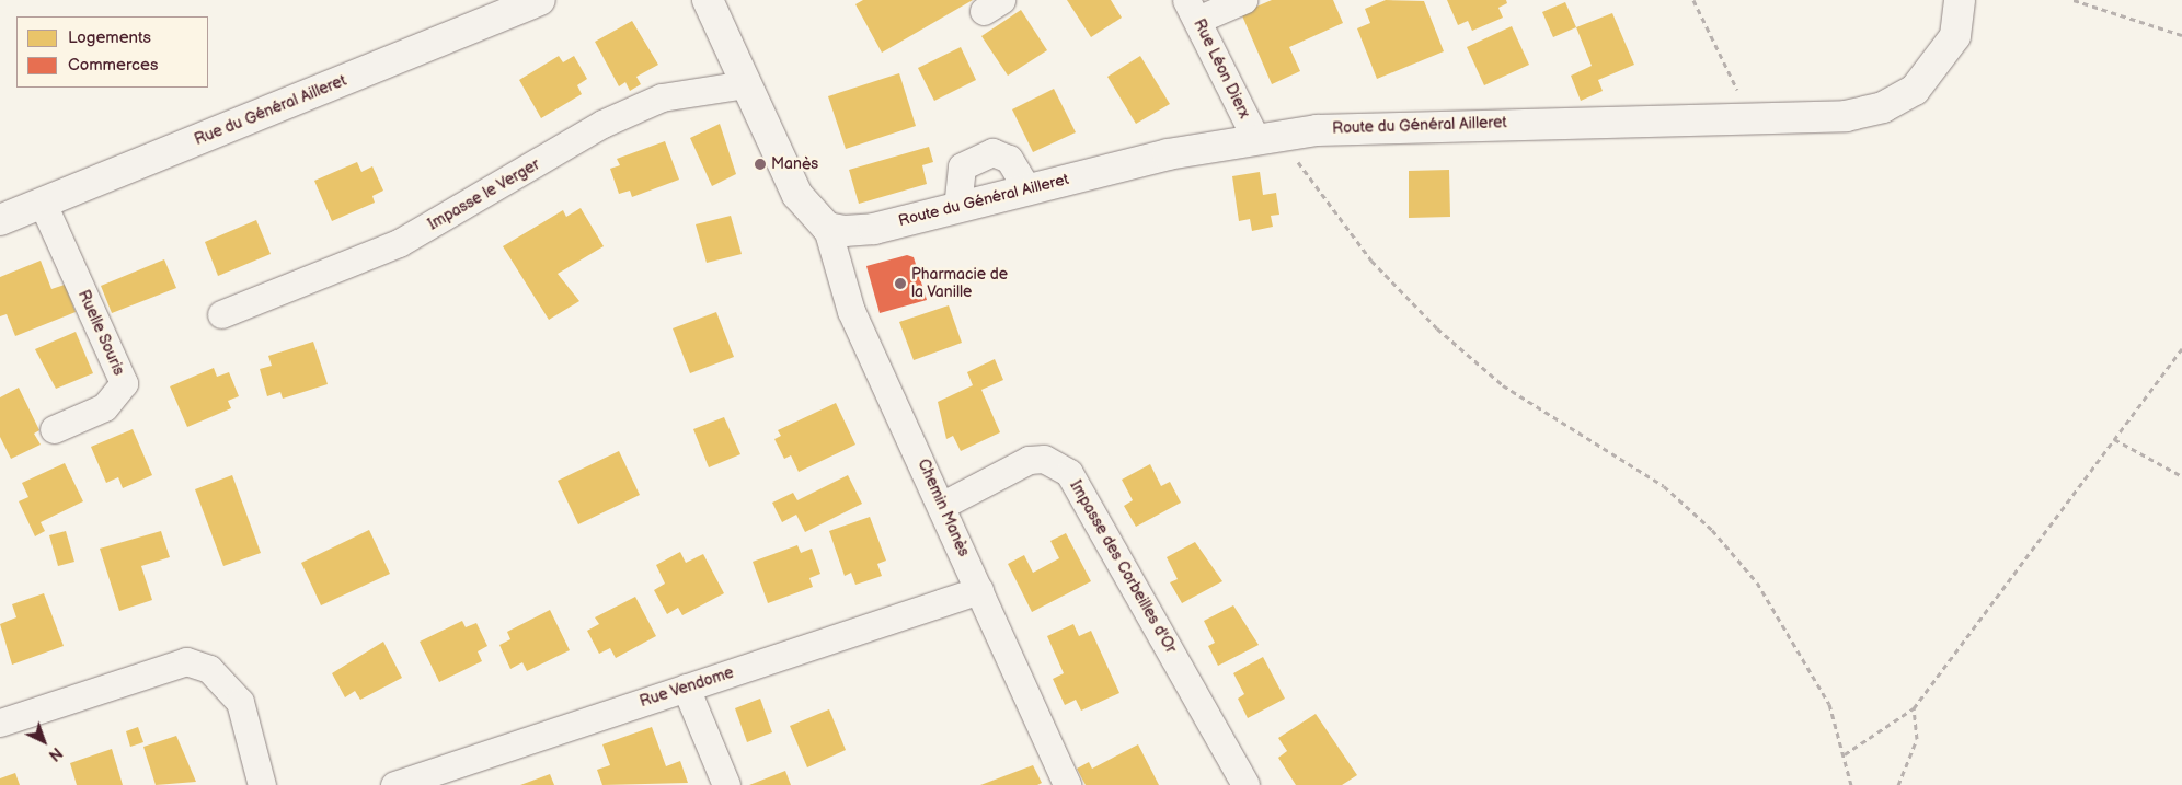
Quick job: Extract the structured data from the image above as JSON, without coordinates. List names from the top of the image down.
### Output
{
  "streets": {
    "main road": ["Rue du Général Ailleret", "Route du Général Ailleret"],
    "street": [
      "Rue Léon Dierx",
      "Impasse le Verger",
      "Ruelle Souris",
      "Chemin Manès",
      "Impasse des Corbeilles d'Or",
      "Rue Vendome"
    ]
  },
  "crossings": [
    ["Rue Léon Dierx", "Route du Général Ailleret"],
    ["Rue du Général Ailleret", "Ruelle Souris"],
    ["Route du Général Ailleret", "Chemin Manès"],
    ["Chemin Manès", "Impasse des Corbeilles d'Or"],
    ["Chemin Manès", "Rue Vendome"]
  ],
  "places": ["Manès", "Pharmacie de la Vanille"],
  "legend": ["Logements", "Commerces"],
  "north": "bottom right"
}
